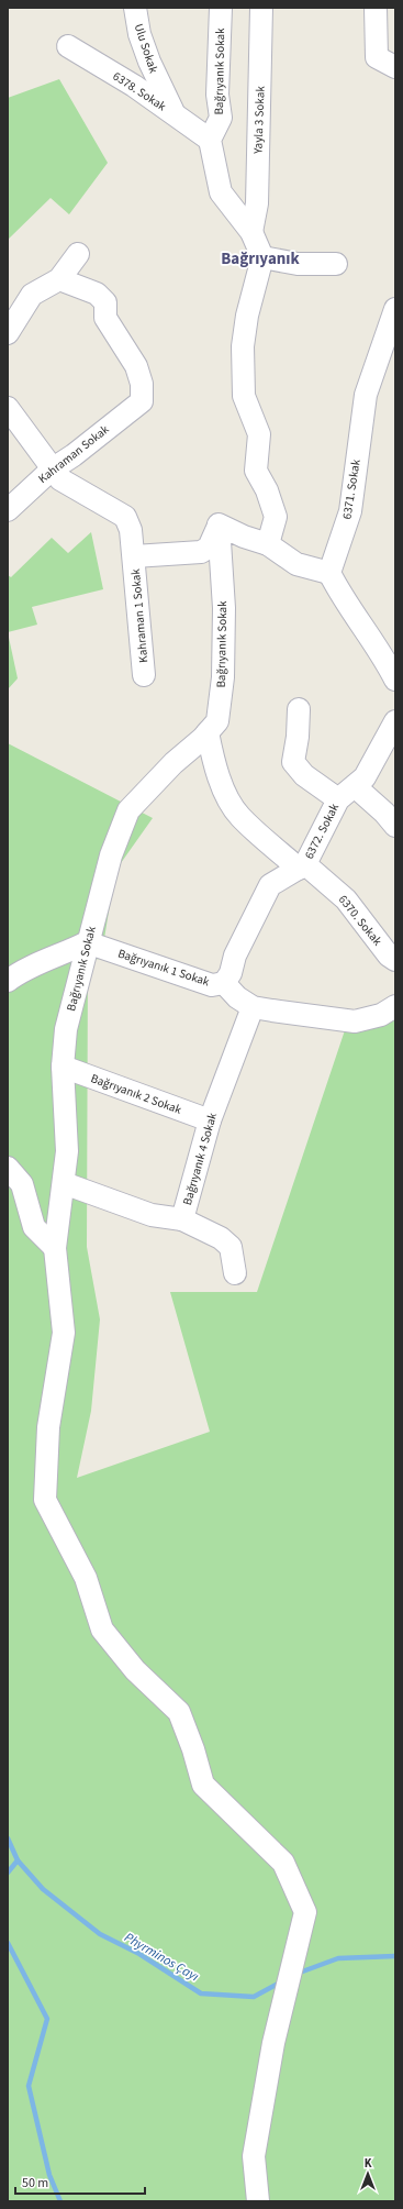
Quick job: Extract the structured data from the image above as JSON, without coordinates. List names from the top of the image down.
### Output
{
  "streets": {
    "street": [
      "Ulu Sokak",
      "Bağrıyanık Sokak",
      "6378. Sokak",
      "Yayla 3 Sokak",
      "Kahraman Sokak",
      "6371. Sokak",
      "Kahraman 1 Sokak",
      "6372. Sokak",
      "6370. Sokak",
      "Bağrıyanık 1 Sokak",
      "Bağrıyanık 2 Sokak",
      "Bağrıyanık 4 Sokak"
    ]
  },
  "crossings": [
    ["Ulu Sokak", "6378. Sokak"],
    ["Bağrıyanık Sokak", "6378. Sokak"],
    ["Bağrıyanık Sokak", "6370. Sokak"],
    ["Bağrıyanık Sokak", "Bağrıyanık 1 Sokak"],
    ["Bağrıyanık Sokak", "Bağrıyanık 2 Sokak"],
    ["Bağrıyanık Sokak", "Bağrıyanık 4 Sokak"],
    ["Kahraman Sokak", "Kahraman 1 Sokak"],
    ["6372. Sokak", "6370. Sokak"],
    ["6372. Sokak", "Bağrıyanık 1 Sokak"],
    ["Bağrıyanık 1 Sokak", "Bağrıyanık 4 Sokak"],
    ["Bağrıyanık 2 Sokak", "Bağrıyanık 4 Sokak"]
  ],
  "districts": ["Bağrıyanık"],
  "water": ["Phyrminos Çayı"],
  "scale_bar": "50 m",
  "north": "top"
}
